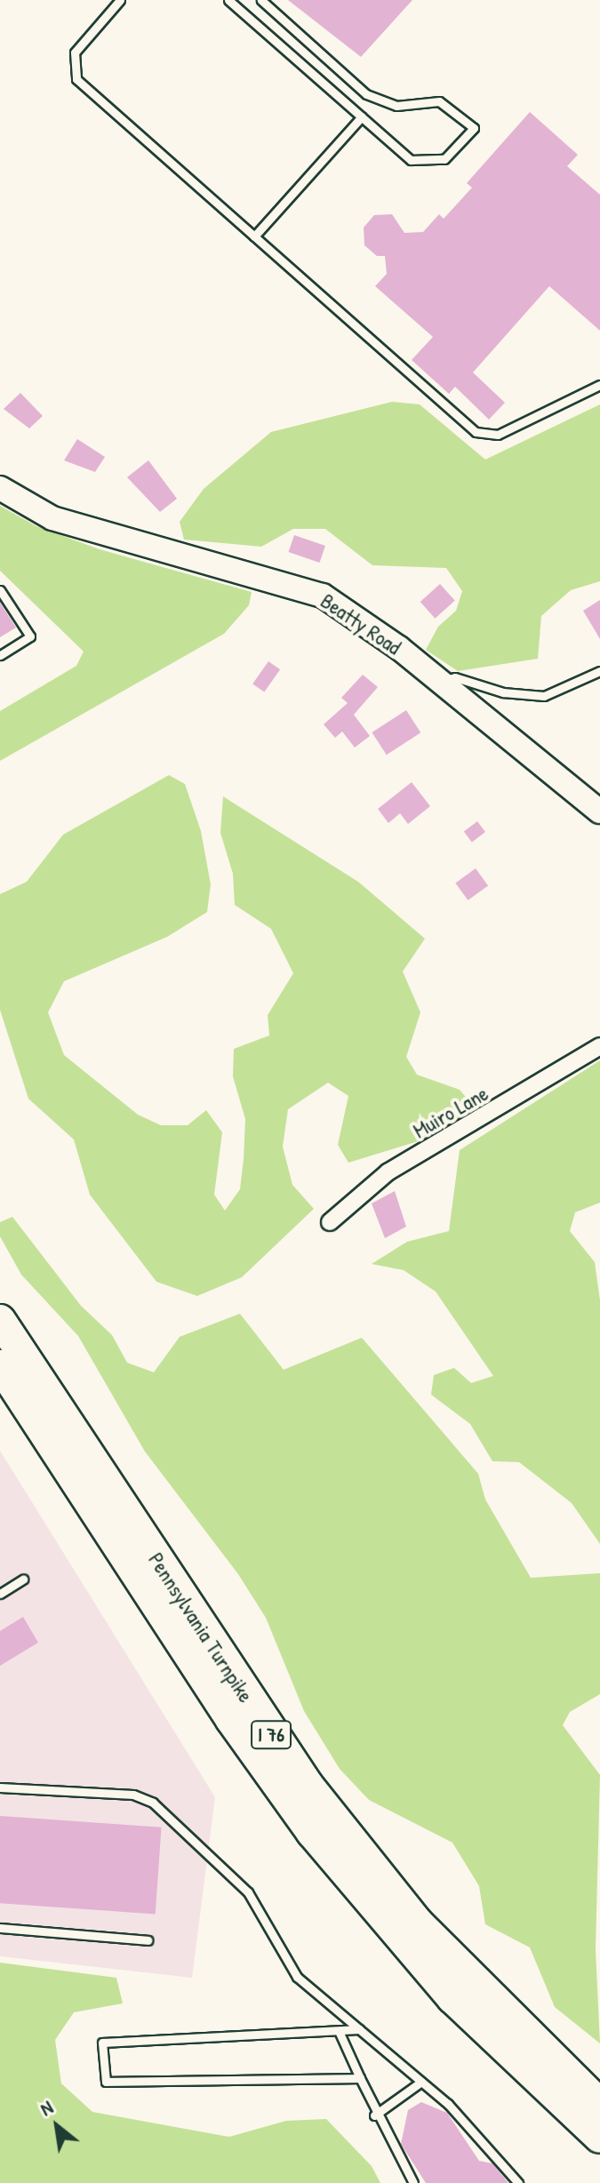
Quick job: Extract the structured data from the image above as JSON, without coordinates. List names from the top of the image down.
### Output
{
  "streets": {
    "highway": ["Pennsylvania Turnpike", "I 76"],
    "street": ["Beatty Road", "Muiro Lane"]
  },
  "north": "top left"
}
